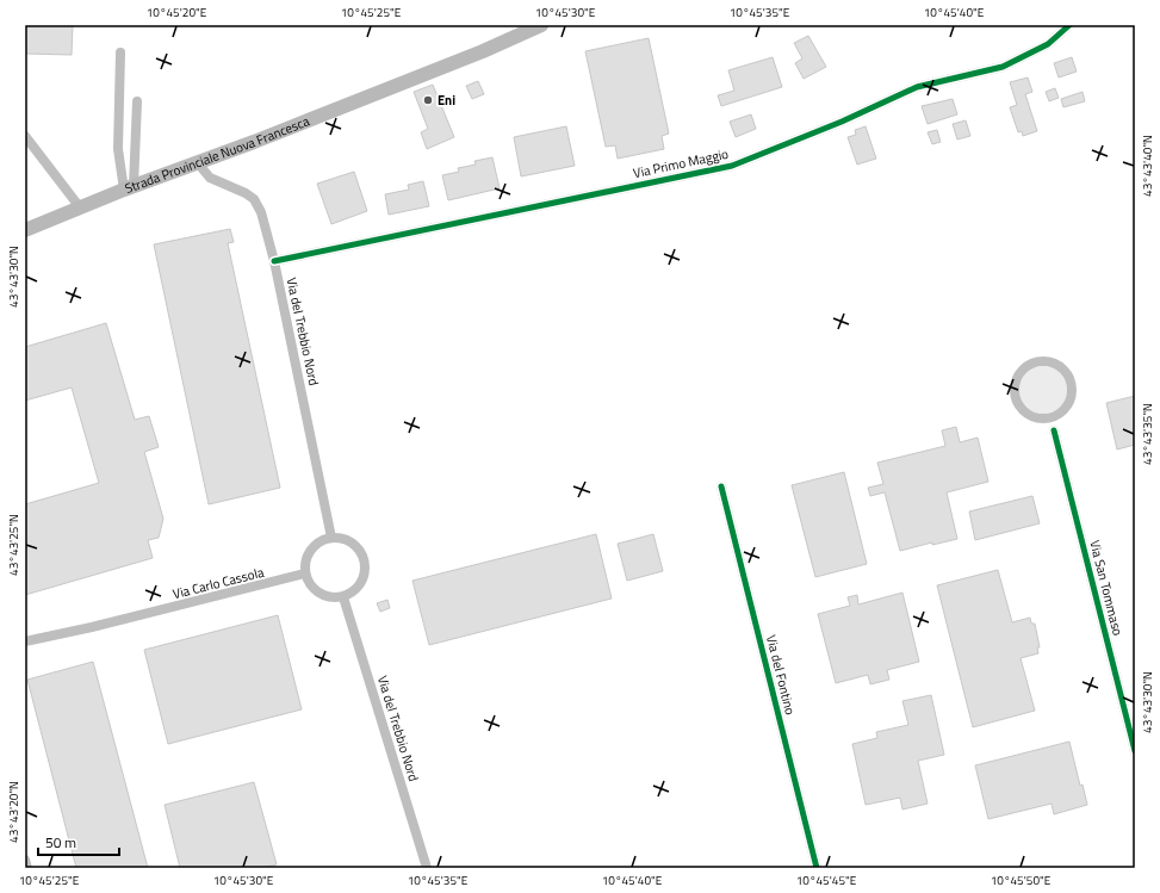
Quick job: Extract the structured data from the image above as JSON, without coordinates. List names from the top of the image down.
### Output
{
  "streets": {
    "main road": ["Strada Provinciale Nuova Francesca"],
    "street": [
      "Via Primo Maggio",
      "Via del Trebbio Nord",
      "Via Carlo Cassola",
      "Via San Tommaso",
      "Via del Fontino"
    ]
  },
  "crossings": [
    ["Strada Provinciale Nuova Francesca", "Via del Trebbio Nord"],
    ["Via Primo Maggio", "Via del Trebbio Nord"],
    ["Via del Trebbio Nord", "Via Carlo Cassola"]
  ],
  "places": ["Eni"],
  "scale_bar": "50 m",
  "coordinates": [
    "10°45'20\"E",
    "10°45'25\"E",
    "10°45'30\"E",
    "10°45'35\"E",
    "10°45'40\"E",
    "43°43'40\"N",
    "43°43'30\"N",
    "43°43'35\"N",
    "43°43'25\"N",
    "43°43'20\"N",
    "10°45'45\"E",
    "10°45'50\"E"
  ]
}
